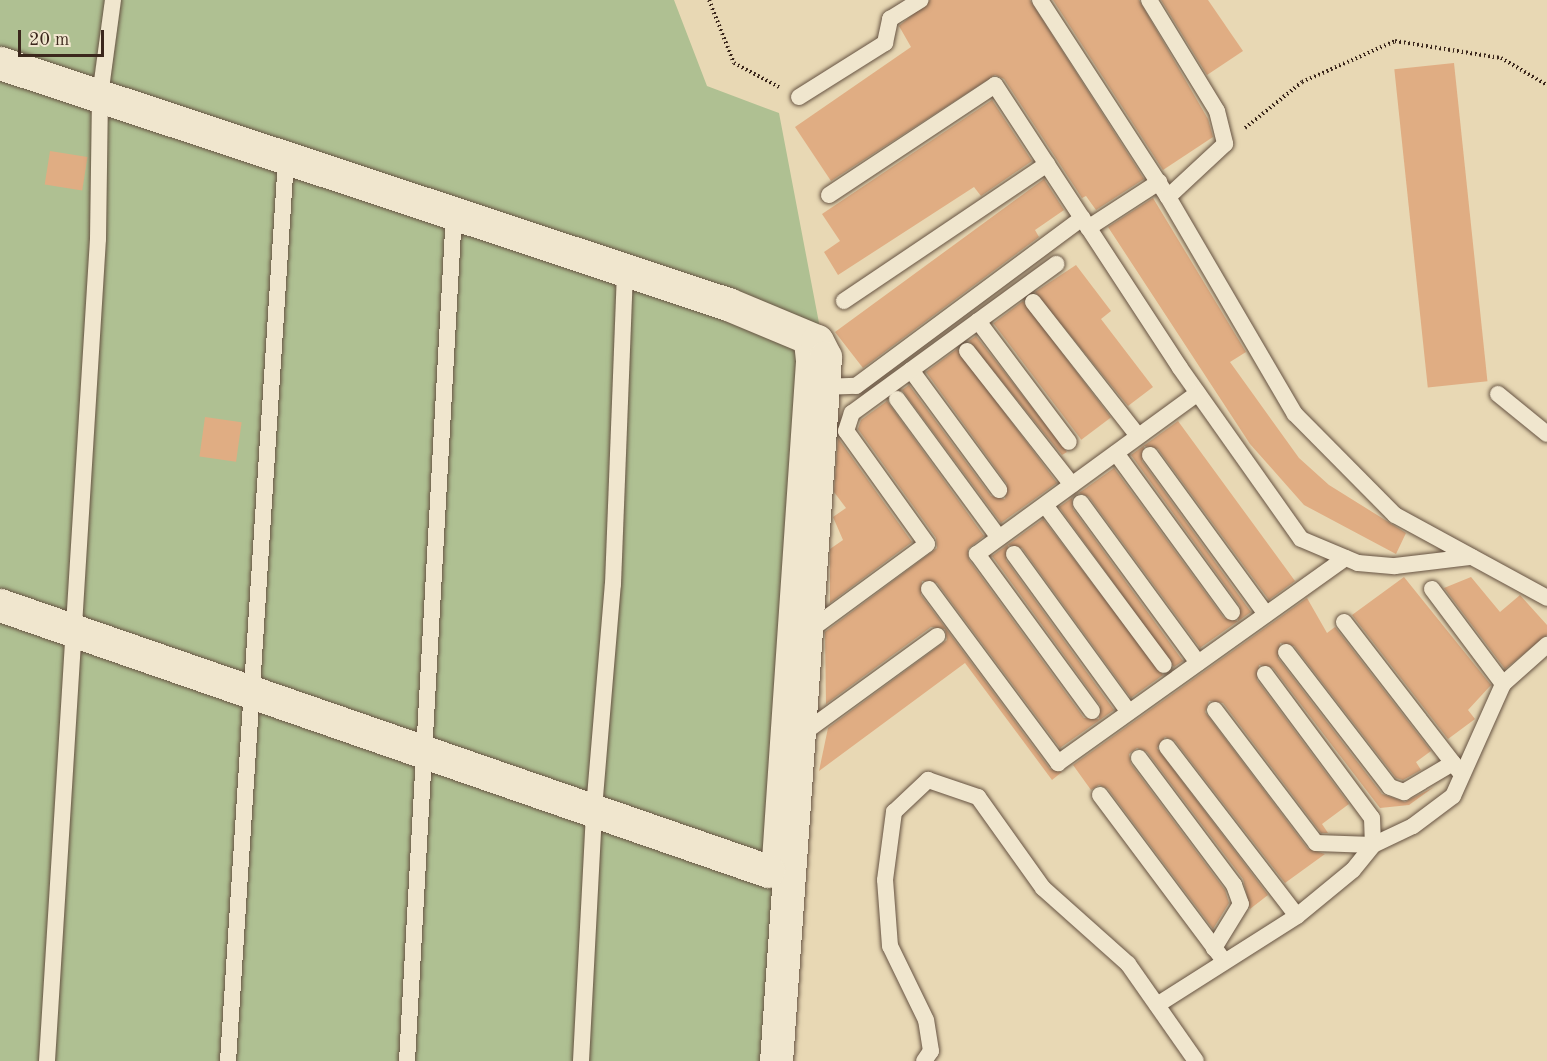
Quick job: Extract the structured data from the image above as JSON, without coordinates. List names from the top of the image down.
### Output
{
  "scale_bar": "20 m"
}
